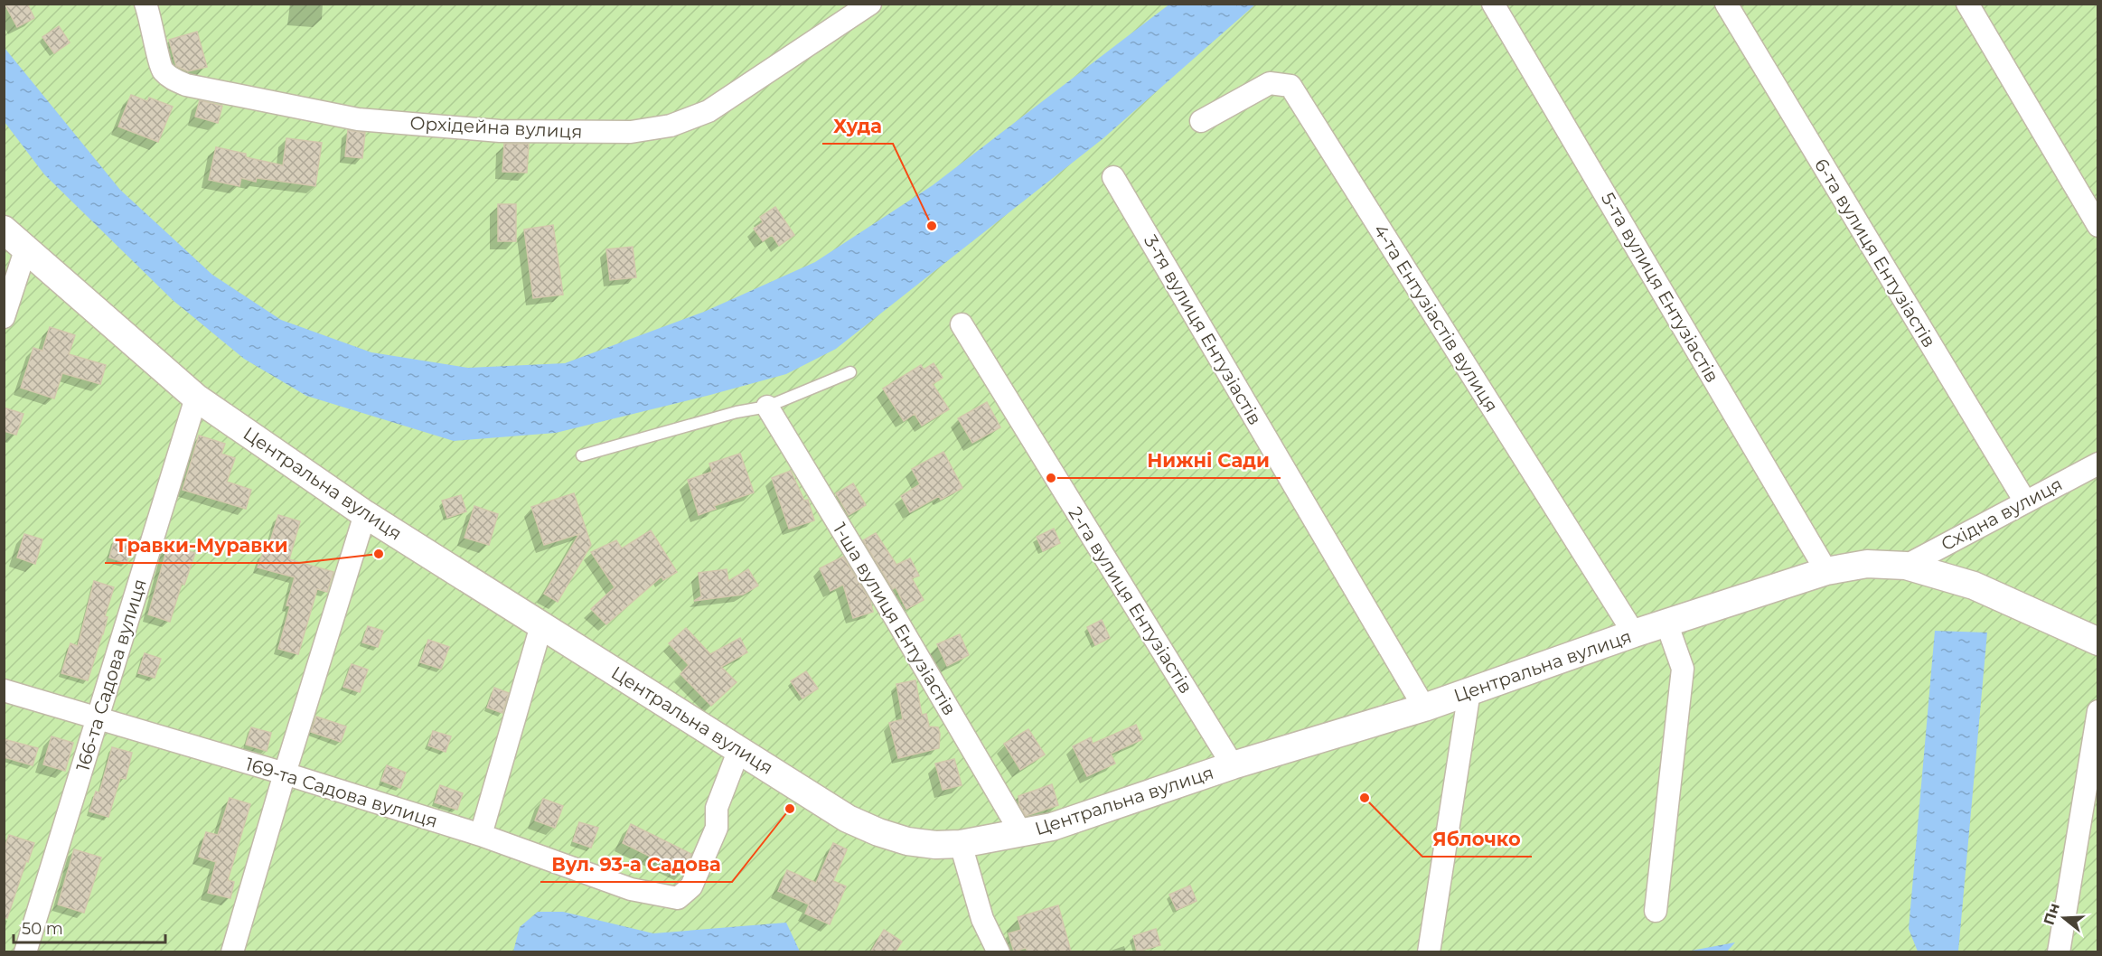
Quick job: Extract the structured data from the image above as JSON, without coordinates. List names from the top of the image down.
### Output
{
  "streets": {
    "street": [
      "Орхідейна вулиця",
      "6-та вулиця Ентузіастів",
      "5-та вулиця Ентузіастів",
      "4-та Ентузіастів вулиця",
      "3-тя вулиця Ентузіастів",
      "Центральна вулиця",
      "Східна вулиця",
      "2-га вулиця Ентузіастів",
      "1-ша вулиця Ентузіастів",
      "166-та Садова вулиця",
      "169-та Садова вулиця"
    ]
  },
  "crossings": [
    ["6-та вулиця Ентузіастів", "Східна вулиця"],
    ["5-та вулиця Ентузіастів", "Центральна вулиця"],
    ["4-та Ентузіастів вулиця", "Центральна вулиця"],
    ["3-тя вулиця Ентузіастів", "Центральна вулиця"],
    ["Центральна вулиця", "Східна вулиця"],
    ["Центральна вулиця", "2-га вулиця Ентузіастів"],
    ["Центральна вулиця", "1-ша вулиця Ентузіастів"],
    ["Центральна вулиця", "166-та Садова вулиця"],
    ["Центральна вулиця", "169-та Садова вулиця"],
    ["166-та Садова вулиця", "169-та Садова вулиця"]
  ],
  "places": [
    "Худа",
    "Нижні Сади",
    "Травки-Муравки",
    "Яблочко",
    "Вул. 93-а Садова"
  ],
  "scale_bar": "50 m",
  "north": "left"
}
